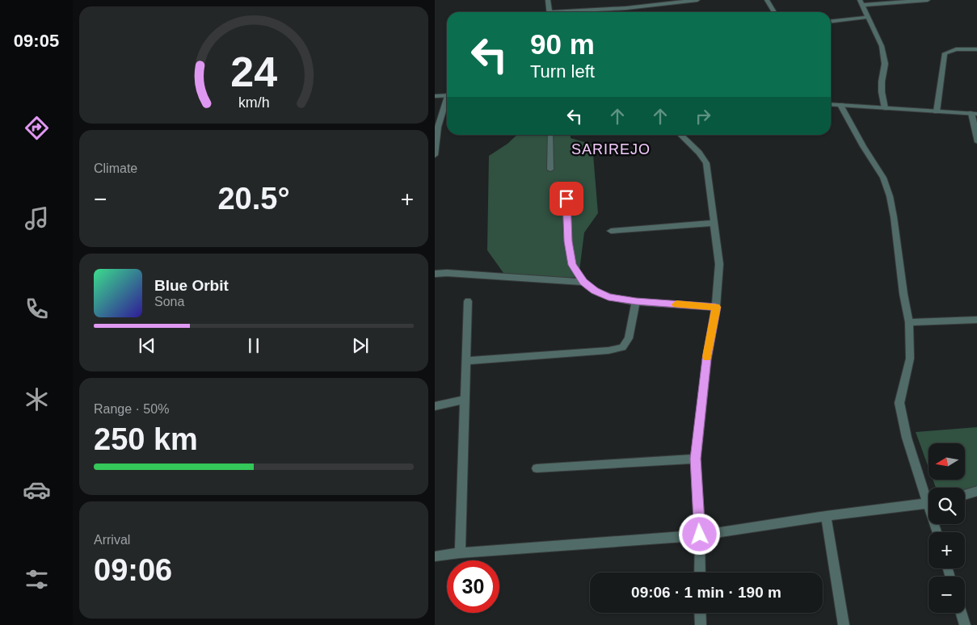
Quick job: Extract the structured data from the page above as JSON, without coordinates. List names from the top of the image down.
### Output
{
  "districts": ["SARIREJO"],
  "north": "left",
  "page": {
    "tabs": "09:05",
    "turn": ["90 m", "Turn left"],
    "tile": [
      "Climate",
      ["Range · 50%", "250 km"],
      ["Arrival", "09:06"]
    ],
    "heat": ["−", "20.5°", "+"],
    "song": ["Blue Orbit", "Sona"],
    "map_buttons": ["+", "−"],
    "limit": "30",
    "trip": "09:06 · 1 min · 190 m",
    "gauge": ["24", "km/h"]
  }
}
